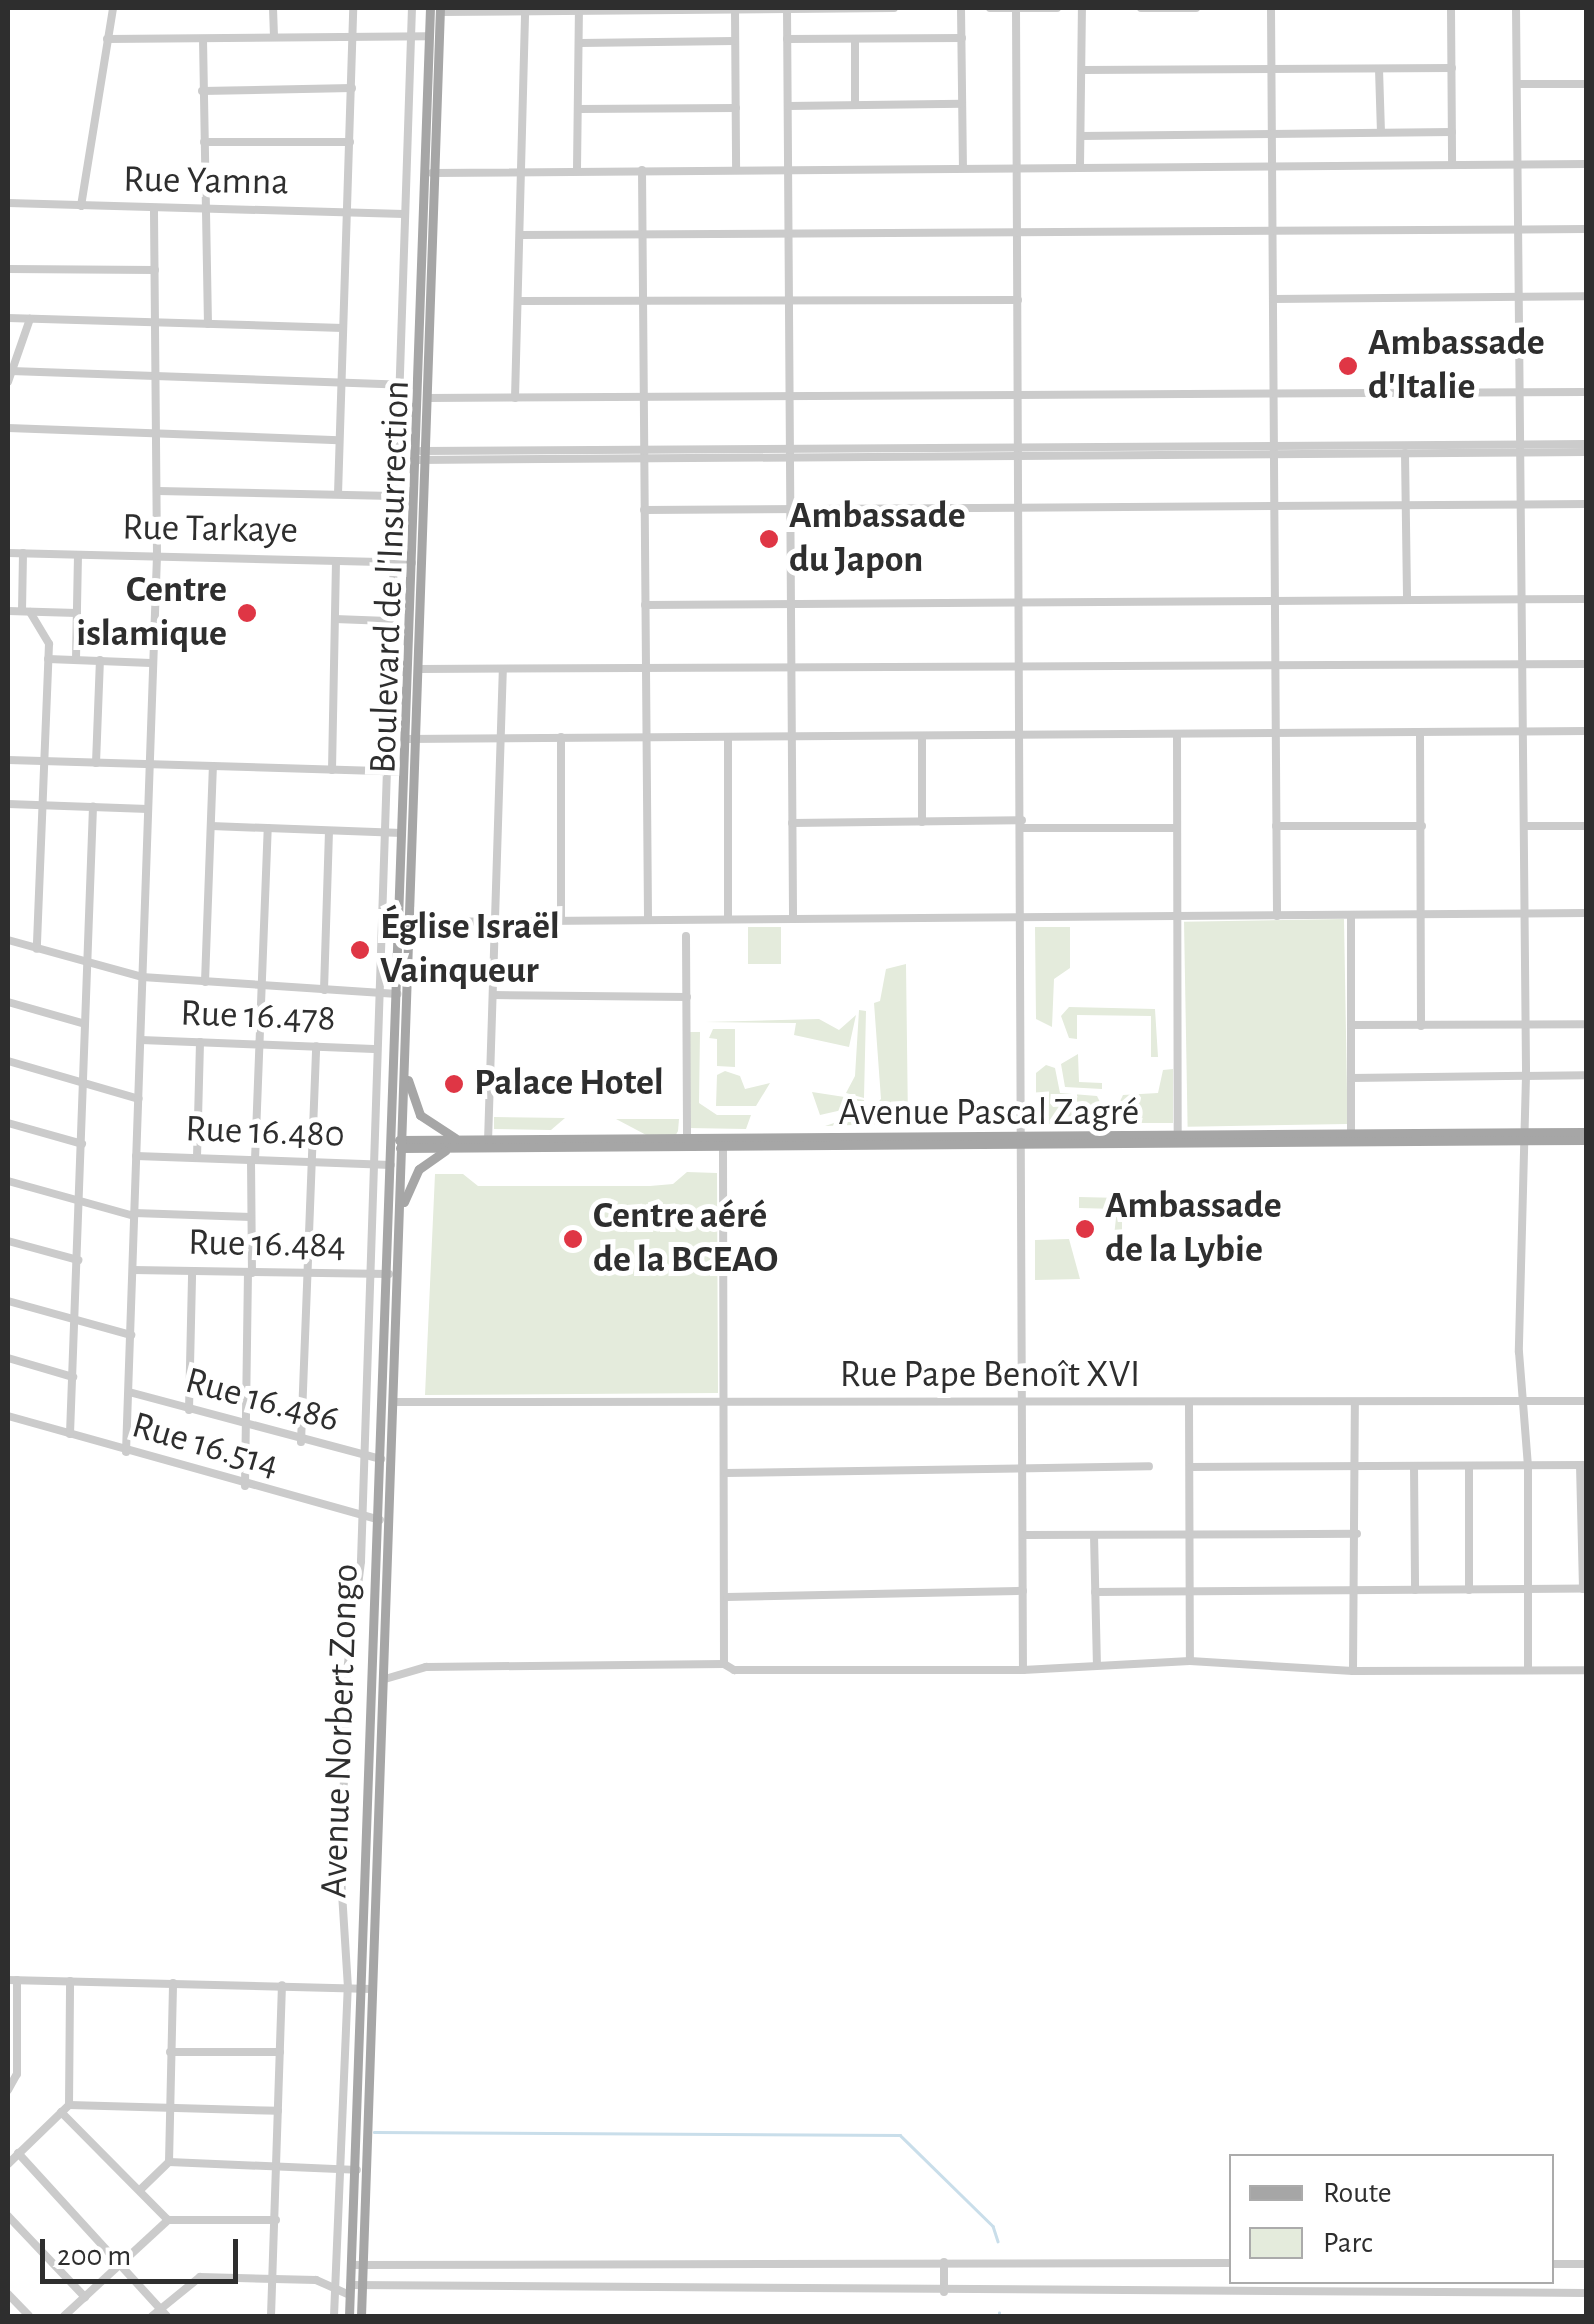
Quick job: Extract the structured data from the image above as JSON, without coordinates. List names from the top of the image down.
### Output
{
  "streets": {
    "main road": ["Boulevard de l'Insurrection", "Avenue Pascal Zagré", "Avenue Norbert Zongo"],
    "street": [
      "Rue Yamna",
      "Rue Tarkaye",
      "Rue 16.478",
      "Rue 16.480",
      "Rue 16.484",
      "Rue Pape Benoît XVI",
      "Rue 16.486",
      "Rue 16.514"
    ]
  },
  "crossings": [
    ["Rue Tarkaye", "Boulevard de l'Insurrection"],
    ["Boulevard de l'Insurrection", "Avenue Pascal Zagré"],
    ["Boulevard de l'Insurrection", "Avenue Norbert Zongo"],
    ["Avenue Pascal Zagré", "Avenue Norbert Zongo"],
    ["Rue 16.480", "Avenue Norbert Zongo"],
    ["Rue 16.484", "Avenue Norbert Zongo"],
    ["Rue Pape Benoît XVI", "Avenue Norbert Zongo"],
    ["Rue 16.486", "Avenue Norbert Zongo"],
    ["Rue 16.514", "Avenue Norbert Zongo"]
  ],
  "places": [
    "Ambassade d'Italie",
    "Ambassade du Japon",
    "Centre islamique",
    "Église Israël Vainqueur",
    "Palace Hotel",
    "Ambassade de la Lybie",
    "Centre aéré de la BCEAO"
  ],
  "legend": ["Route", "Parc"],
  "scale_bar": "200 m"
}
